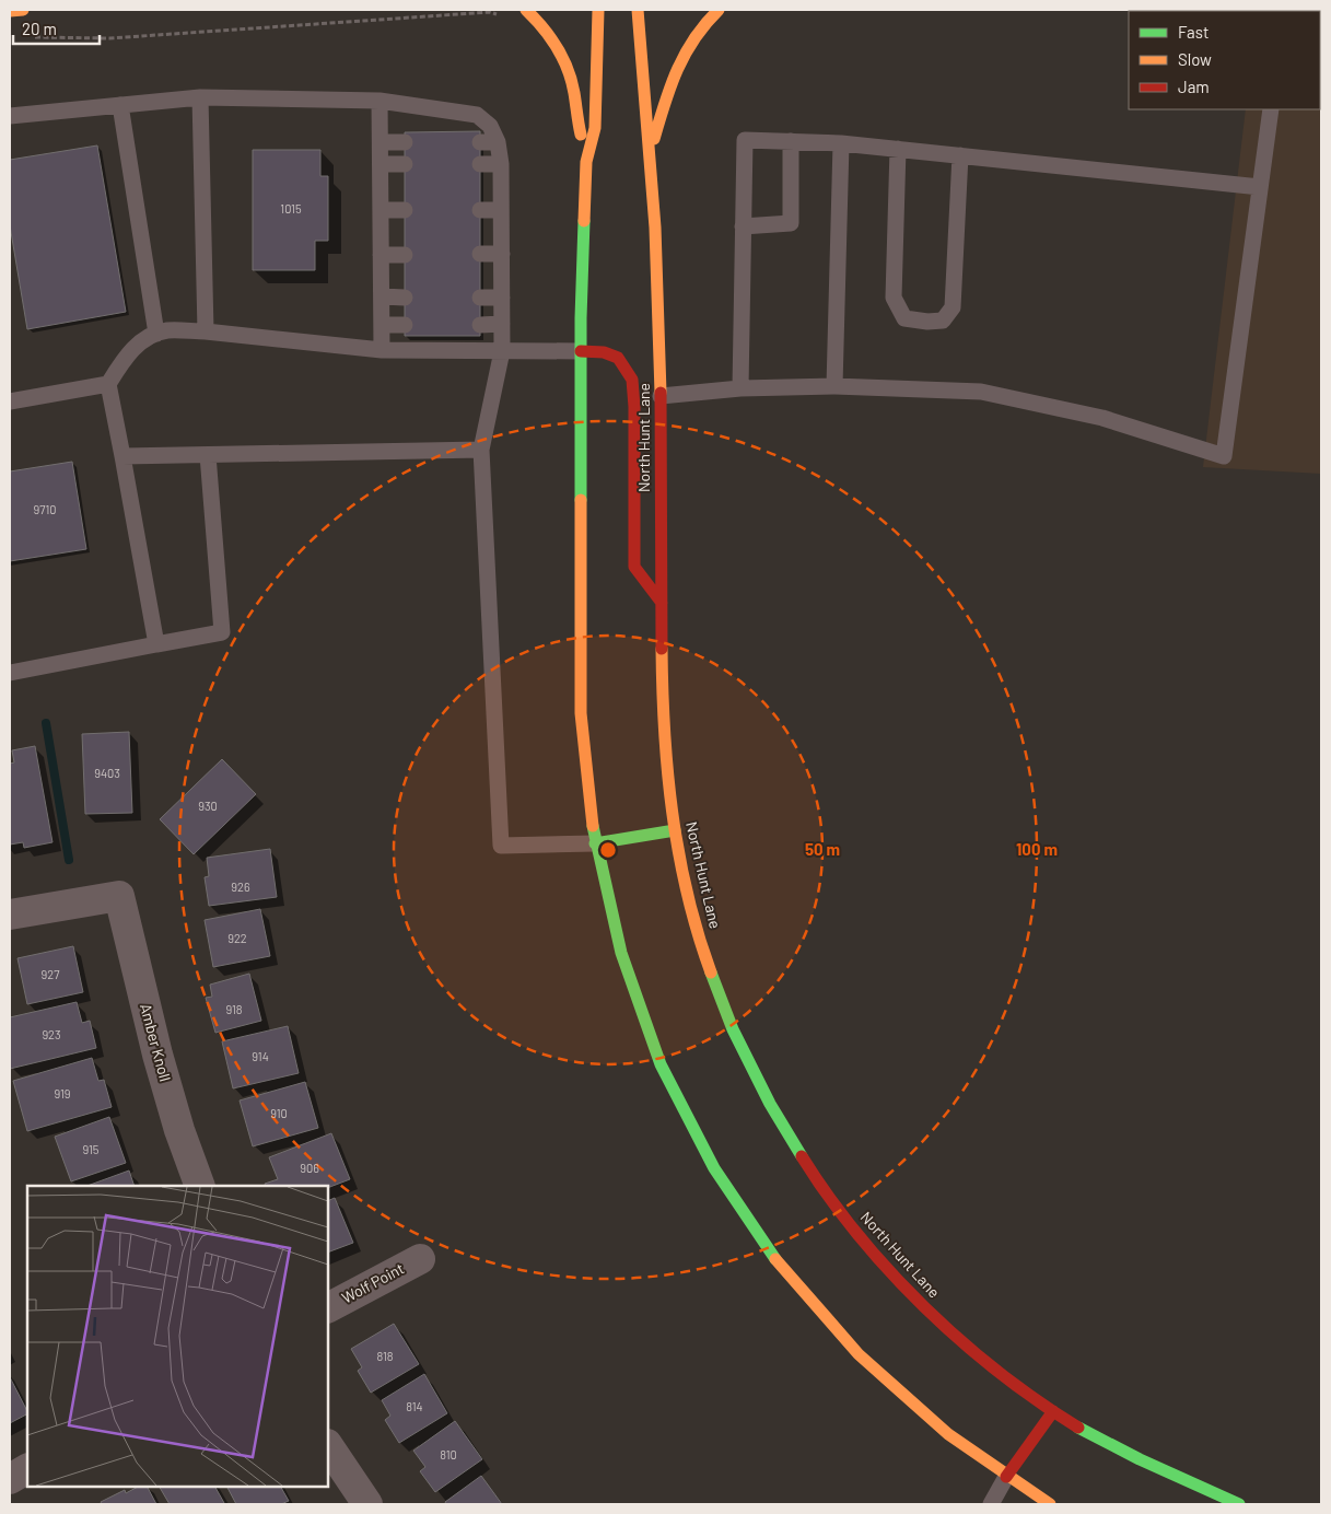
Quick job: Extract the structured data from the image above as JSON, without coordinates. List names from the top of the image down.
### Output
{
  "streets": {
    "main road": ["North Hunt Lane"],
    "street": ["Amber Knoll", "Wolf Point"]
  },
  "house_numbers": [
    "1015",
    "9710",
    "9403",
    "930",
    "926",
    "922",
    "927",
    "918",
    "923",
    "914",
    "919",
    "910",
    "915",
    "906",
    "818",
    "814",
    "810"
  ],
  "legend": ["Fast", "Slow", "Jam"],
  "scale_bar": "20 m",
  "rings": ["50 m", "100 m"]
}
